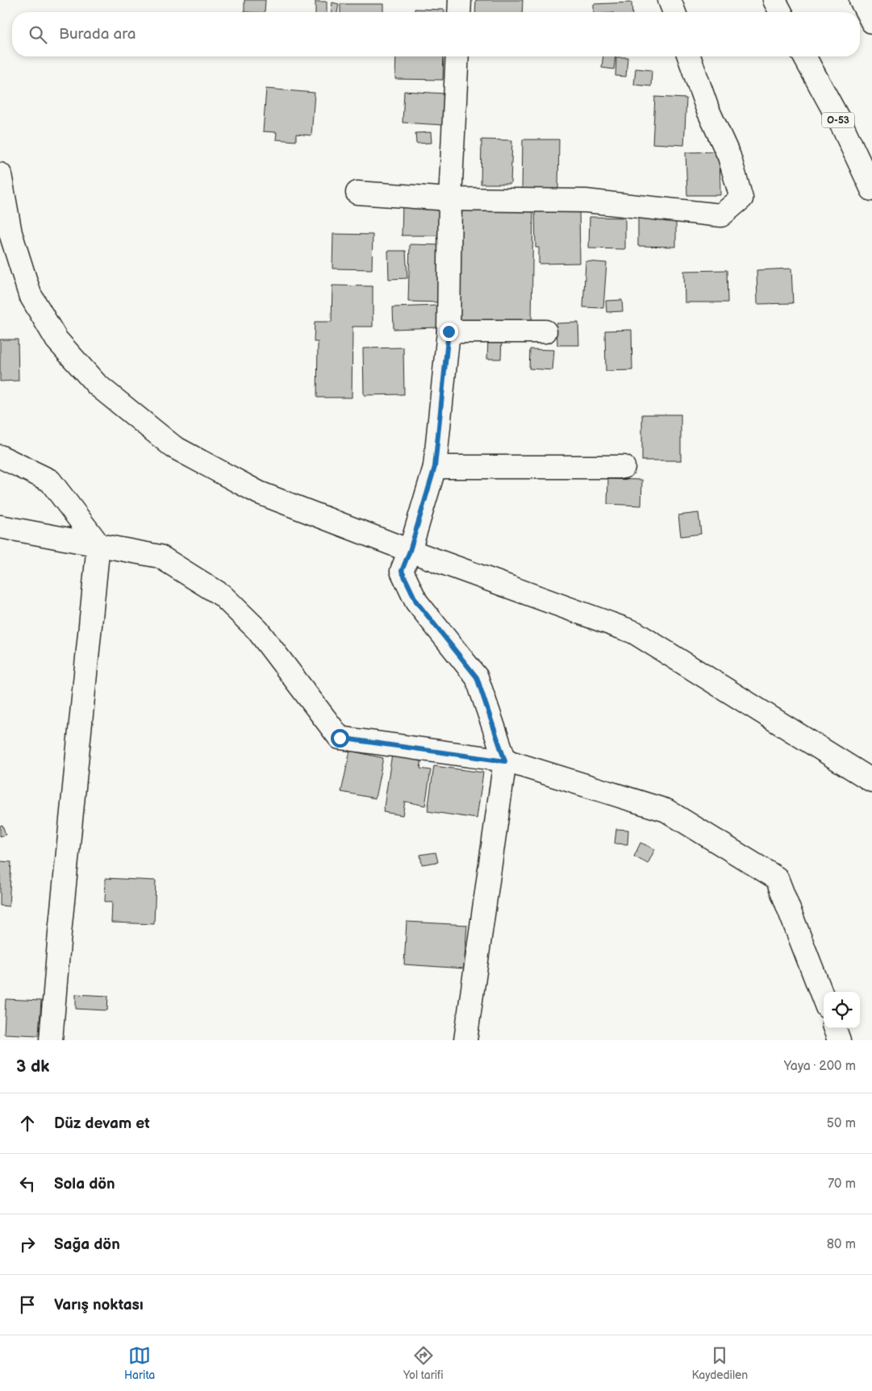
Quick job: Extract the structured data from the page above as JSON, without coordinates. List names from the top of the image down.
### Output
{
  "streets": {
    "main road": ["O-53"]
  },
  "page": {
    "search": "Burada ara",
    "heading": ["3 dk", "Yaya · 200 m"],
    "list": [
      ["Düz devam et", "50 m"],
      ["Sola dön", "70 m"],
      ["Sağa dön", "80 m"],
      "Varış noktası"
    ],
    "nav": ["Harita", "Yol tarifi", "Kaydedilen"]
  }
}
